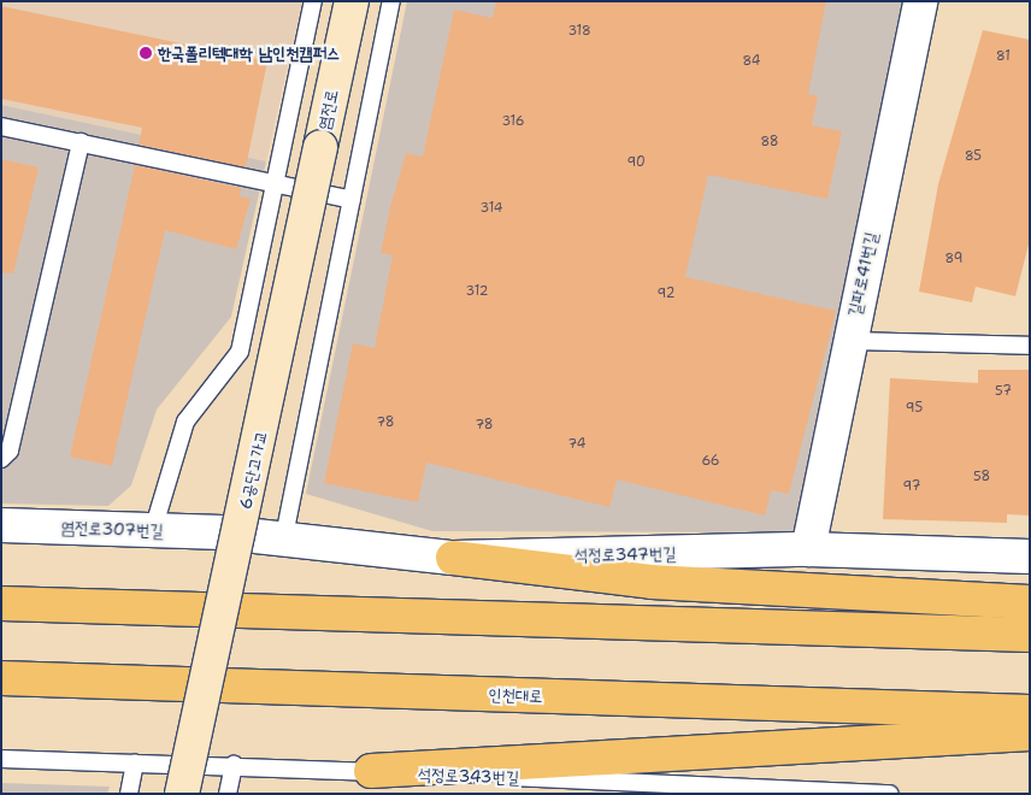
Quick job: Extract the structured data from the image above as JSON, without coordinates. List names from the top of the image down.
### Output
{
  "streets": {
    "highway": ["인천대로"],
    "street": [
      "염전로",
      "길파로41번길",
      "6공단고가교",
      "염전로307번길",
      "석정로347번길"
    ],
    "lane": ["석정로343번길"]
  },
  "crossings": [
    ["염전로", "6공단고가교"],
    ["길파로41번길", "석정로347번길"],
    ["6공단고가교", "석정로343번길"],
    ["염전로307번길", "석정로347번길"]
  ],
  "places": ["한국폴리텍대학 남인천캠퍼스"],
  "house_numbers": [
    "318",
    "81",
    "84",
    "316",
    "88",
    "85",
    "90",
    "314",
    "89",
    "312",
    "92",
    "57",
    "95",
    "78",
    "78",
    "74",
    "66",
    "58",
    "97"
  ]
}
